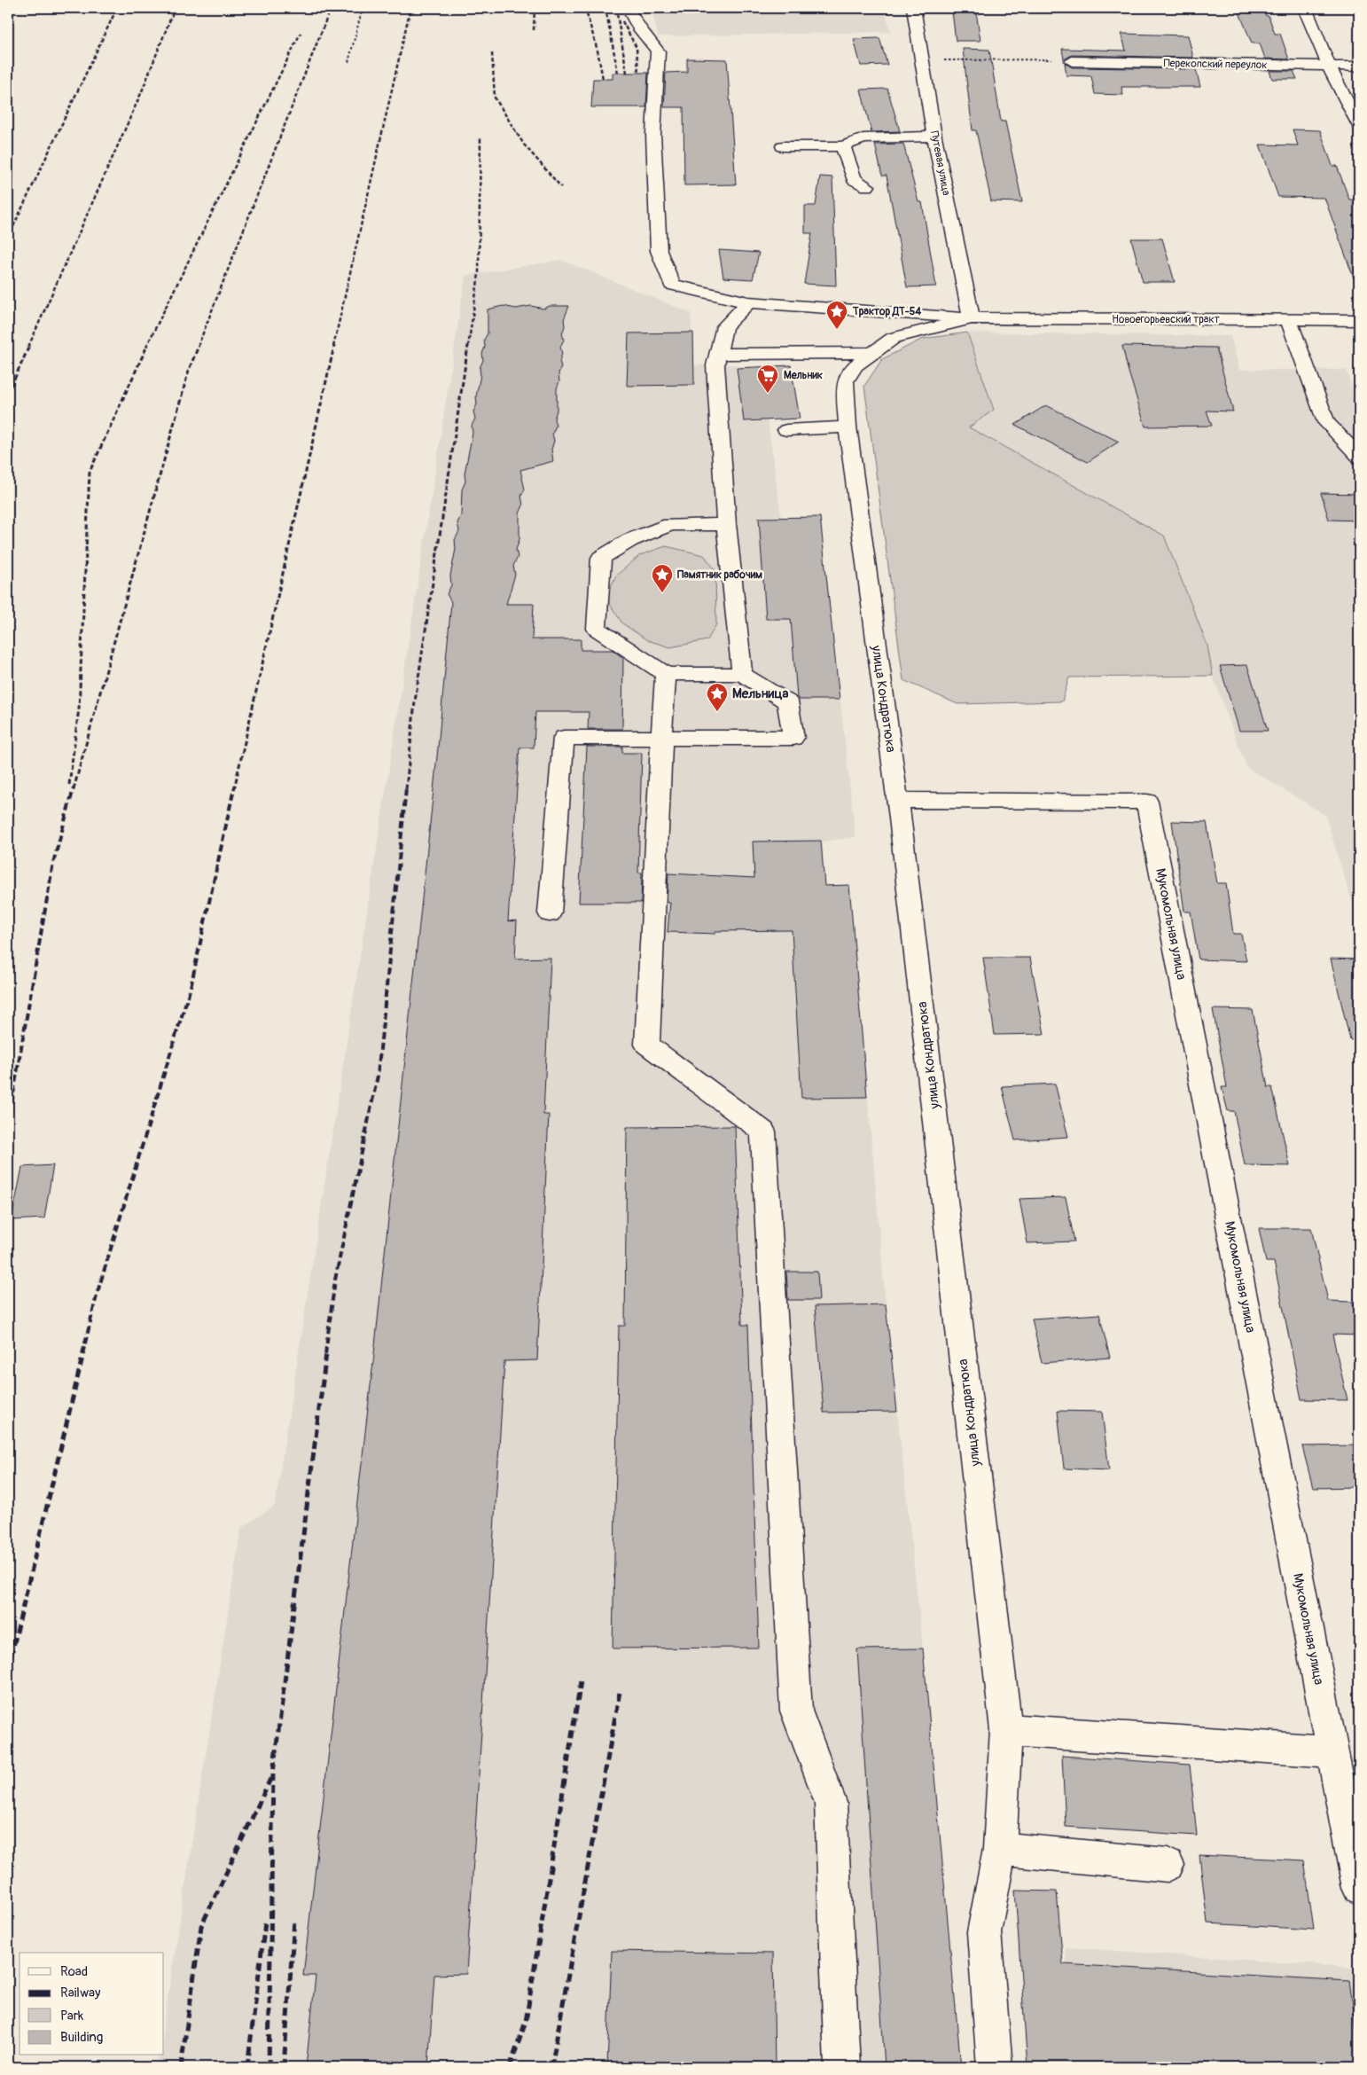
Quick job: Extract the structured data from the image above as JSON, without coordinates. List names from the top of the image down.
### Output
{
  "streets": {
    "street": [
      "Перекопский переулок",
      "Путевая улица",
      "Новоегорьевский тракт",
      "улица Кондратюка",
      "Мукомольная улица"
    ]
  },
  "crossings": [
    ["Путевая улица", "Новоегорьевский тракт"],
    ["Новоегорьевский тракт", "улица Кондратюка"],
    ["улица Кондратюка", "Мукомольная улица"]
  ],
  "places": {
    "place": ["Трактор ДТ-54", "Памятник рабочим", "Мельница"],
    "supermarket": ["Мельник"]
  },
  "legend": [
    "Road",
    "Railway",
    "Park",
    "Building"
  ]
}
